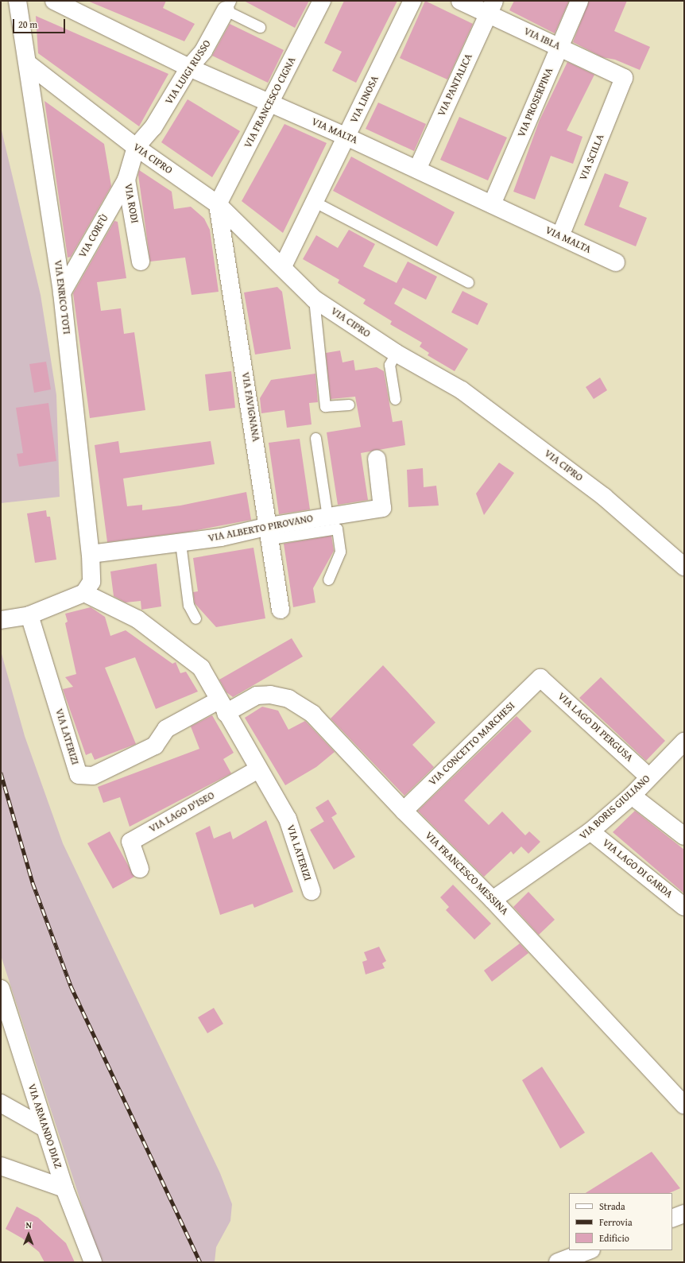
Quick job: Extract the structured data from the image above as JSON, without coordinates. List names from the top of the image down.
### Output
{
  "streets": {
    "street": [
      "VIA IBLA",
      "VIA LUIGI RUSSO",
      "VIA PANTALICA",
      "VIA LINOSA",
      "VIA FRANCESCO CIGNA",
      "VIA PROSERPINA",
      "VIA MALTA",
      "VIA SCILLA",
      "VIA CIPRO",
      "VIA RODI",
      "VIA CORFÙ",
      "VIA ENRICO TOTI",
      "VIA FAVIGNANA",
      "VIA ALBERTO PIROVANO",
      "VIA LAGO DI PERGUSA",
      "VIA LATERIZI",
      "VIA CONCETTO MARCHESI",
      "VIA BORIS GIULIANO",
      "VIA LAGO D'ISEO",
      "VIA LAGO DI GARDA",
      "VIA FRANCESCO MESSINA",
      "VIA ARMANDO DIAZ"
    ]
  },
  "crossings": [
    ["VIA IBLA", "VIA PANTALICA"],
    ["VIA IBLA", "VIA PROSERPINA"],
    ["VIA IBLA", "VIA SCILLA"],
    ["VIA LUIGI RUSSO", "VIA MALTA"],
    ["VIA LUIGI RUSSO", "VIA CIPRO"],
    ["VIA LUIGI RUSSO", "VIA RODI"],
    ["VIA PANTALICA", "VIA MALTA"],
    ["VIA LINOSA", "VIA MALTA"],
    ["VIA LINOSA", "VIA CIPRO"],
    ["VIA FRANCESCO CIGNA", "VIA MALTA"],
    ["VIA FRANCESCO CIGNA", "VIA CIPRO"],
    ["VIA FRANCESCO CIGNA", "VIA FAVIGNANA"],
    ["VIA PROSERPINA", "VIA MALTA"],
    ["VIA MALTA", "VIA SCILLA"],
    ["VIA CIPRO", "VIA RODI"],
    ["VIA CIPRO", "VIA ENRICO TOTI"],
    ["VIA CIPRO", "VIA FAVIGNANA"],
    ["VIA RODI", "VIA CORFÙ"],
    ["VIA CORFÙ", "VIA ENRICO TOTI"],
    ["VIA ENRICO TOTI", "VIA ALBERTO PIROVANO"],
    ["VIA ENRICO TOTI", "VIA LATERIZI"],
    ["VIA FAVIGNANA", "VIA ALBERTO PIROVANO"],
    ["VIA LAGO DI PERGUSA", "VIA CONCETTO MARCHESI"],
    ["VIA LAGO DI PERGUSA", "VIA BORIS GIULIANO"],
    ["VIA LATERIZI", "VIA LAGO D'ISEO"],
    ["VIA LATERIZI", "VIA FRANCESCO MESSINA"],
    ["VIA CONCETTO MARCHESI", "VIA FRANCESCO MESSINA"],
    ["VIA BORIS GIULIANO", "VIA LAGO DI GARDA"],
    ["VIA BORIS GIULIANO", "VIA FRANCESCO MESSINA"]
  ],
  "legend": ["Strada", "Ferrovia", "Edificio"],
  "scale_bar": "20 m",
  "north": "top"
}
